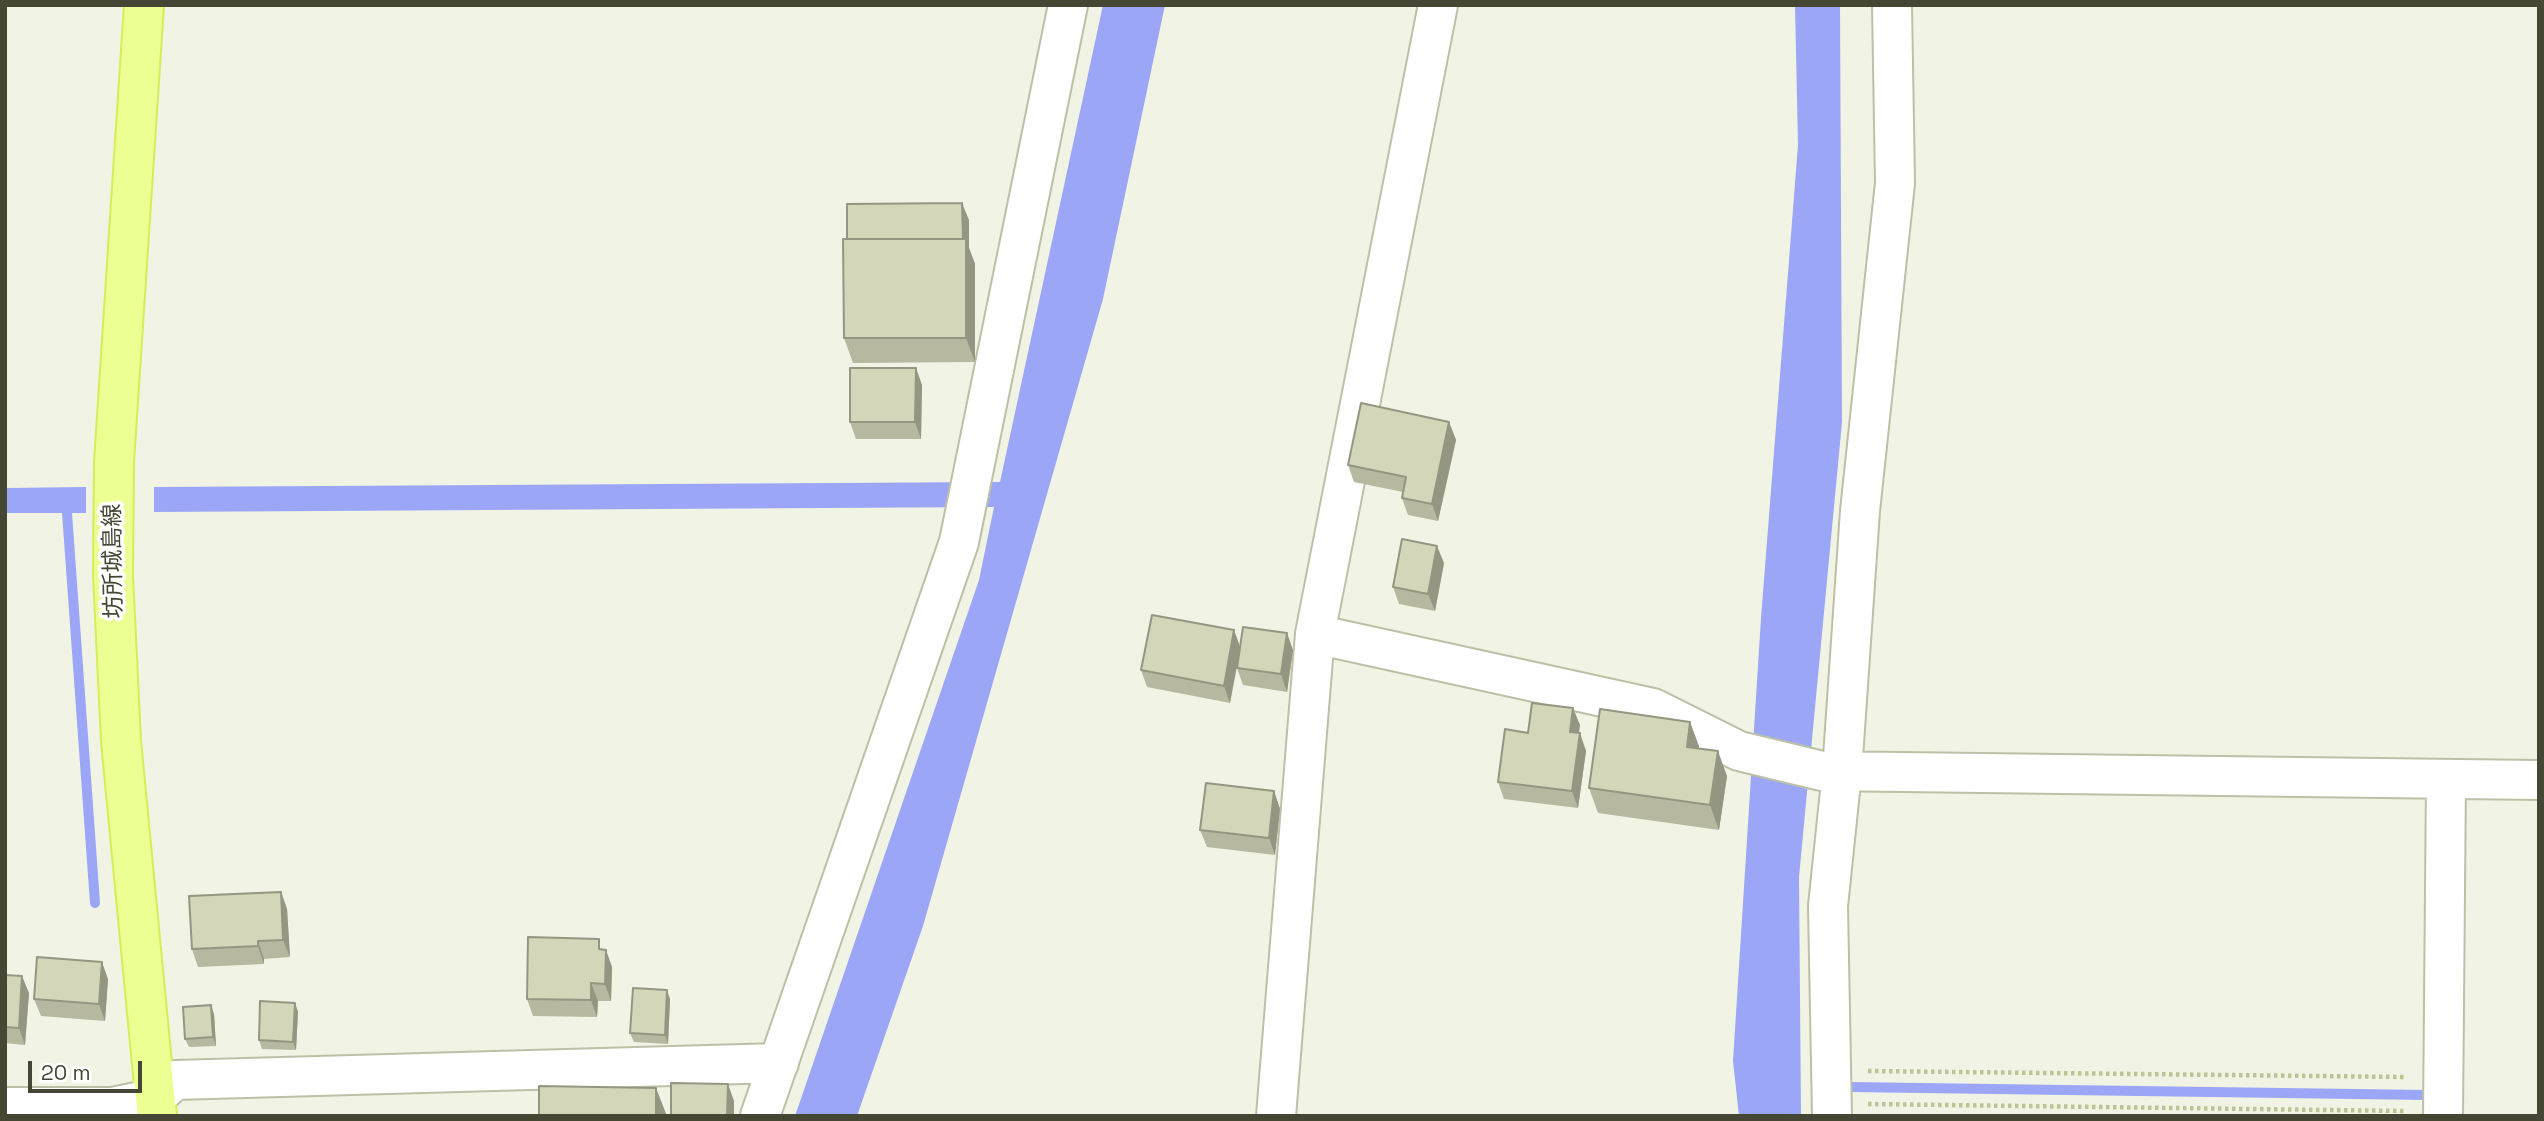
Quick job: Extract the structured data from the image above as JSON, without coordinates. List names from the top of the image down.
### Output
{
  "streets": {
    "main road": ["坊所城島線"]
  },
  "scale_bar": "20 m"
}
